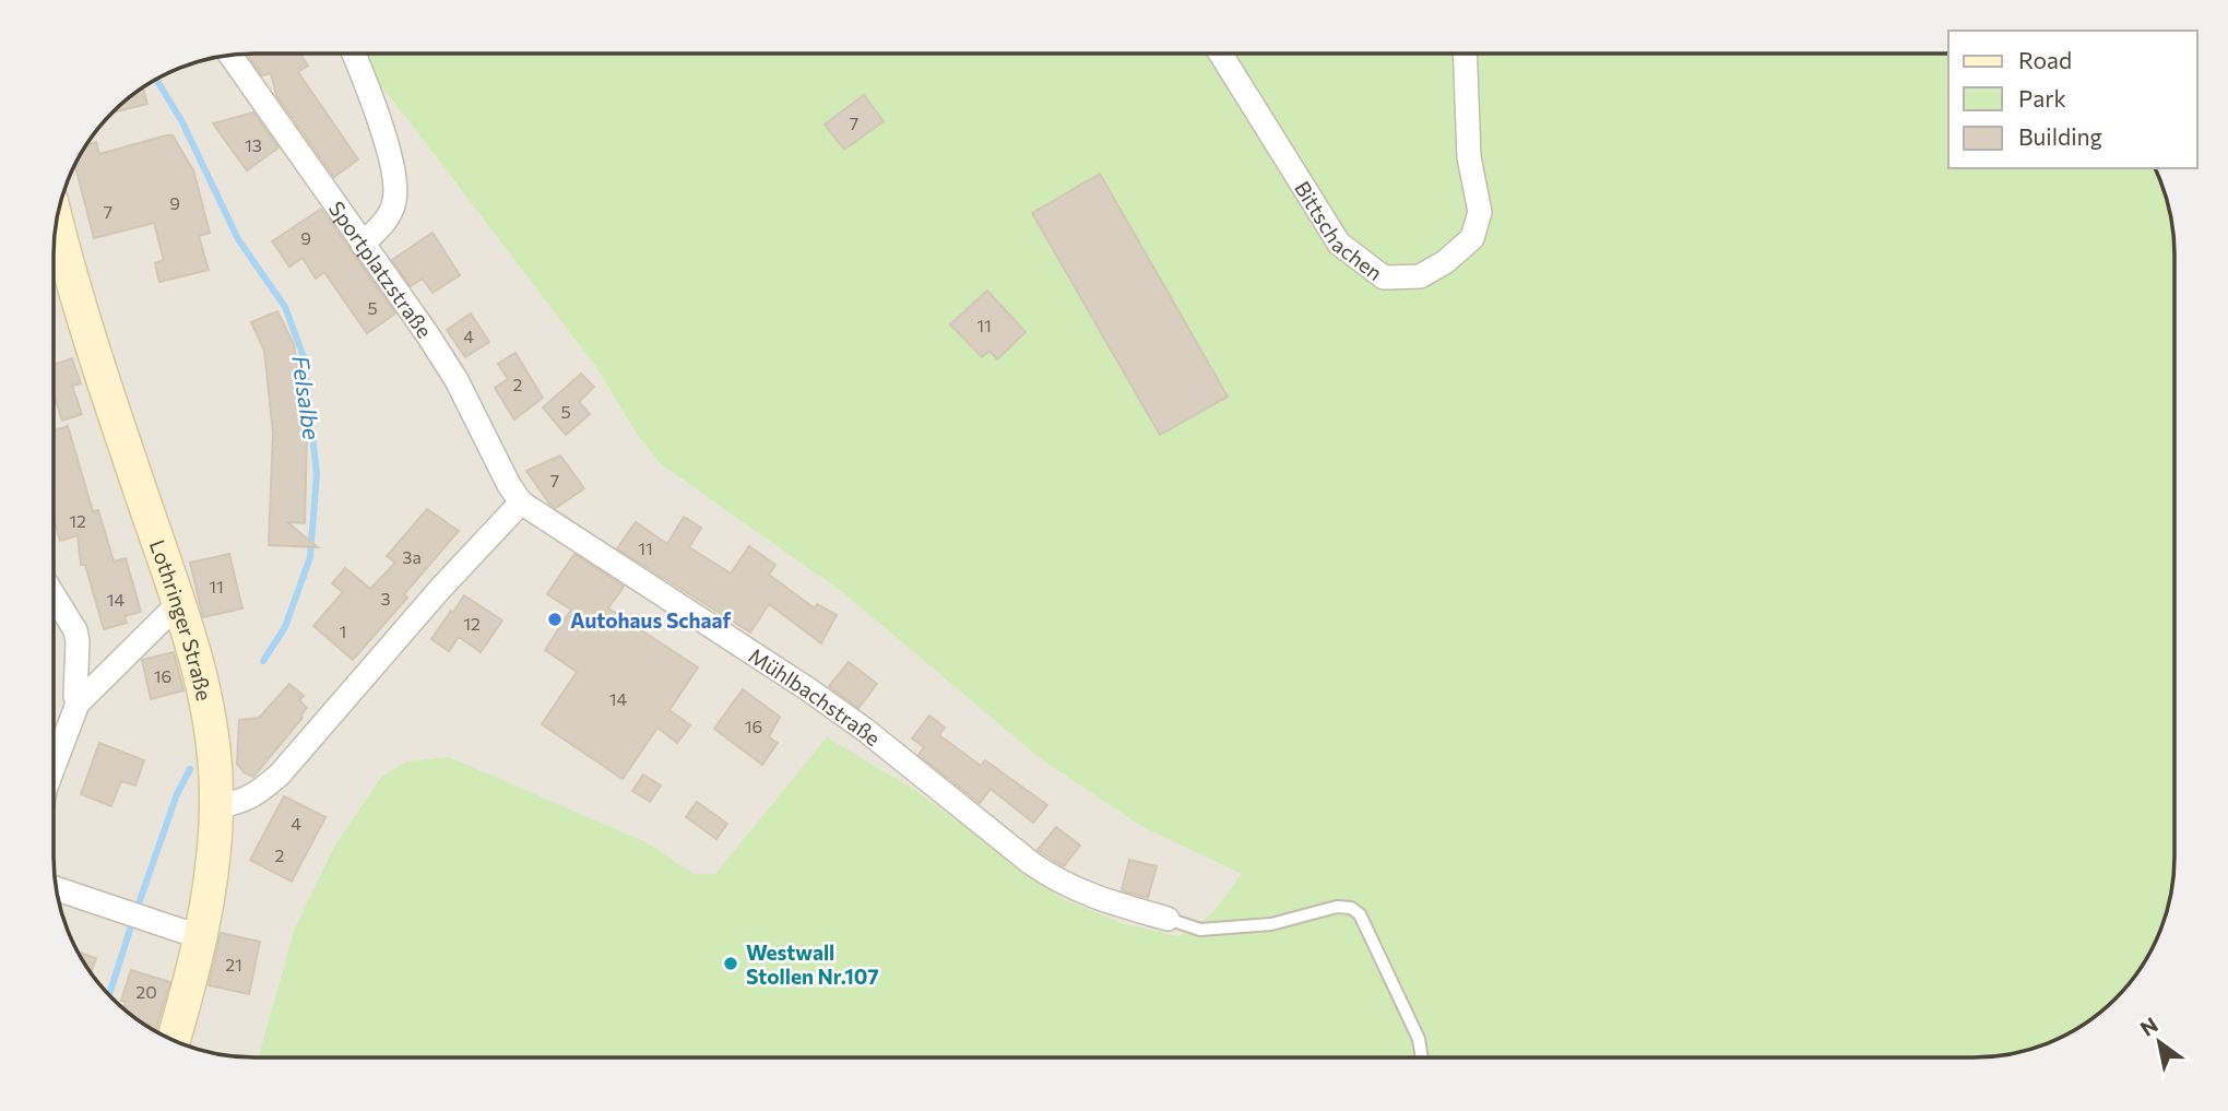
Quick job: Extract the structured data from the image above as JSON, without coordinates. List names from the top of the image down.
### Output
{
  "streets": {
    "main road": ["Lothringer Straße"],
    "street": ["Bittschachen", "Sportplatzstraße", "Mühlbachstraße"]
  },
  "crossings": [
    ["Sportplatzstraße", "Mühlbachstraße"]
  ],
  "water": ["Felsalbe"],
  "places": ["Autohaus Schaaf", "Westwall Stollen Nr.107"],
  "house_numbers": [
    "7",
    "13",
    "9",
    "7",
    "9",
    "5",
    "11",
    "4",
    "2",
    "5",
    "7",
    "12",
    "11",
    "3a",
    "11",
    "3",
    "14",
    "12",
    "1",
    "16",
    "14",
    "16",
    "4",
    "2",
    "21",
    "20"
  ],
  "legend": ["Road", "Park", "Building"],
  "north": "top left"
}
